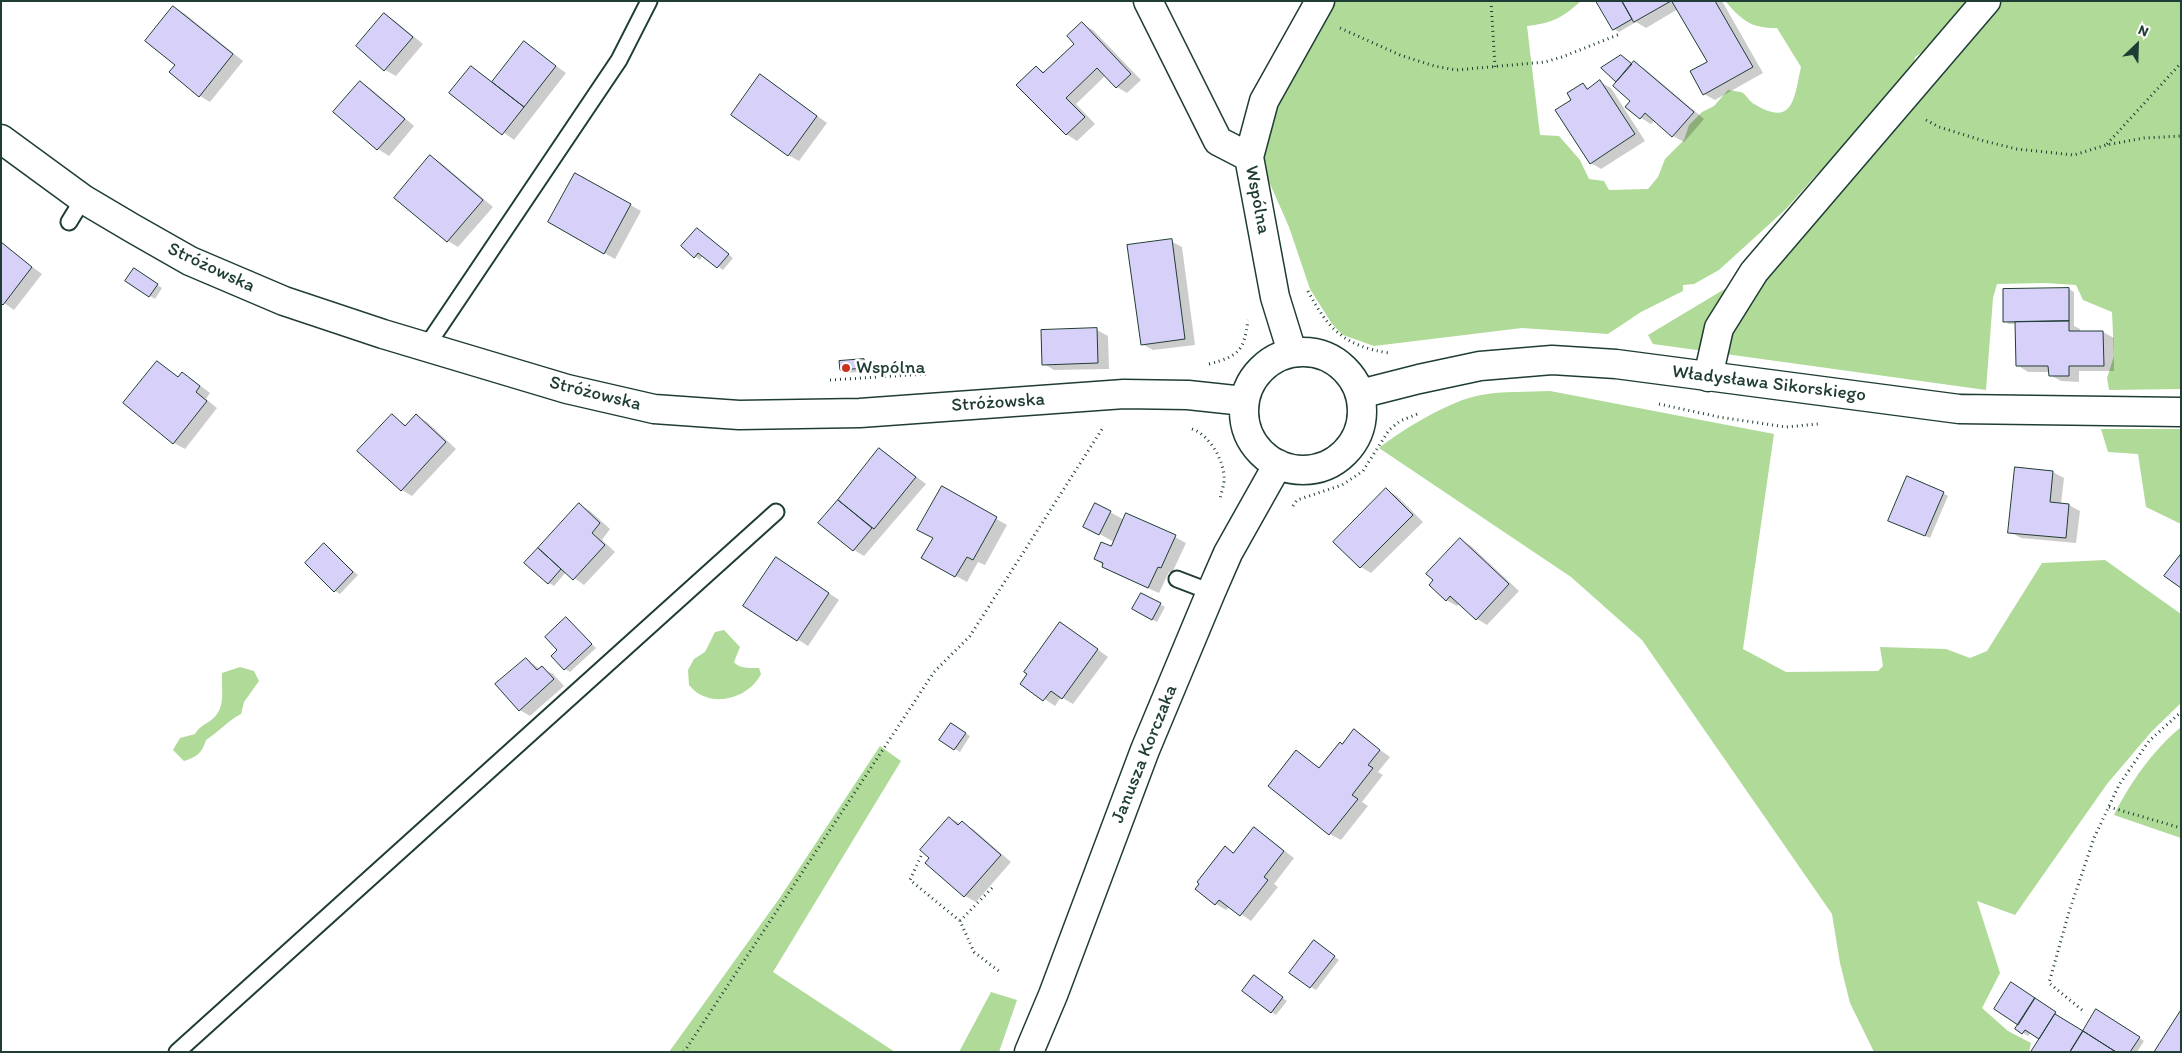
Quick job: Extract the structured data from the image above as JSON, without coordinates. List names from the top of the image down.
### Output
{
  "streets": {
    "street": [
      "Wspólna",
      "Stróżowska",
      "Władysława Sikorskiego",
      "Janusza Korczaka"
    ]
  },
  "crossings": [
    ["Wspólna", "Stróżowska"],
    ["Wspólna", "Władysława Sikorskiego"],
    ["Wspólna", "Janusza Korczaka"],
    ["Stróżowska", "Władysława Sikorskiego"],
    ["Stróżowska", "Janusza Korczaka"],
    ["Władysława Sikorskiego", "Janusza Korczaka"]
  ],
  "places": ["Wspólna"],
  "north": "top right"
}
